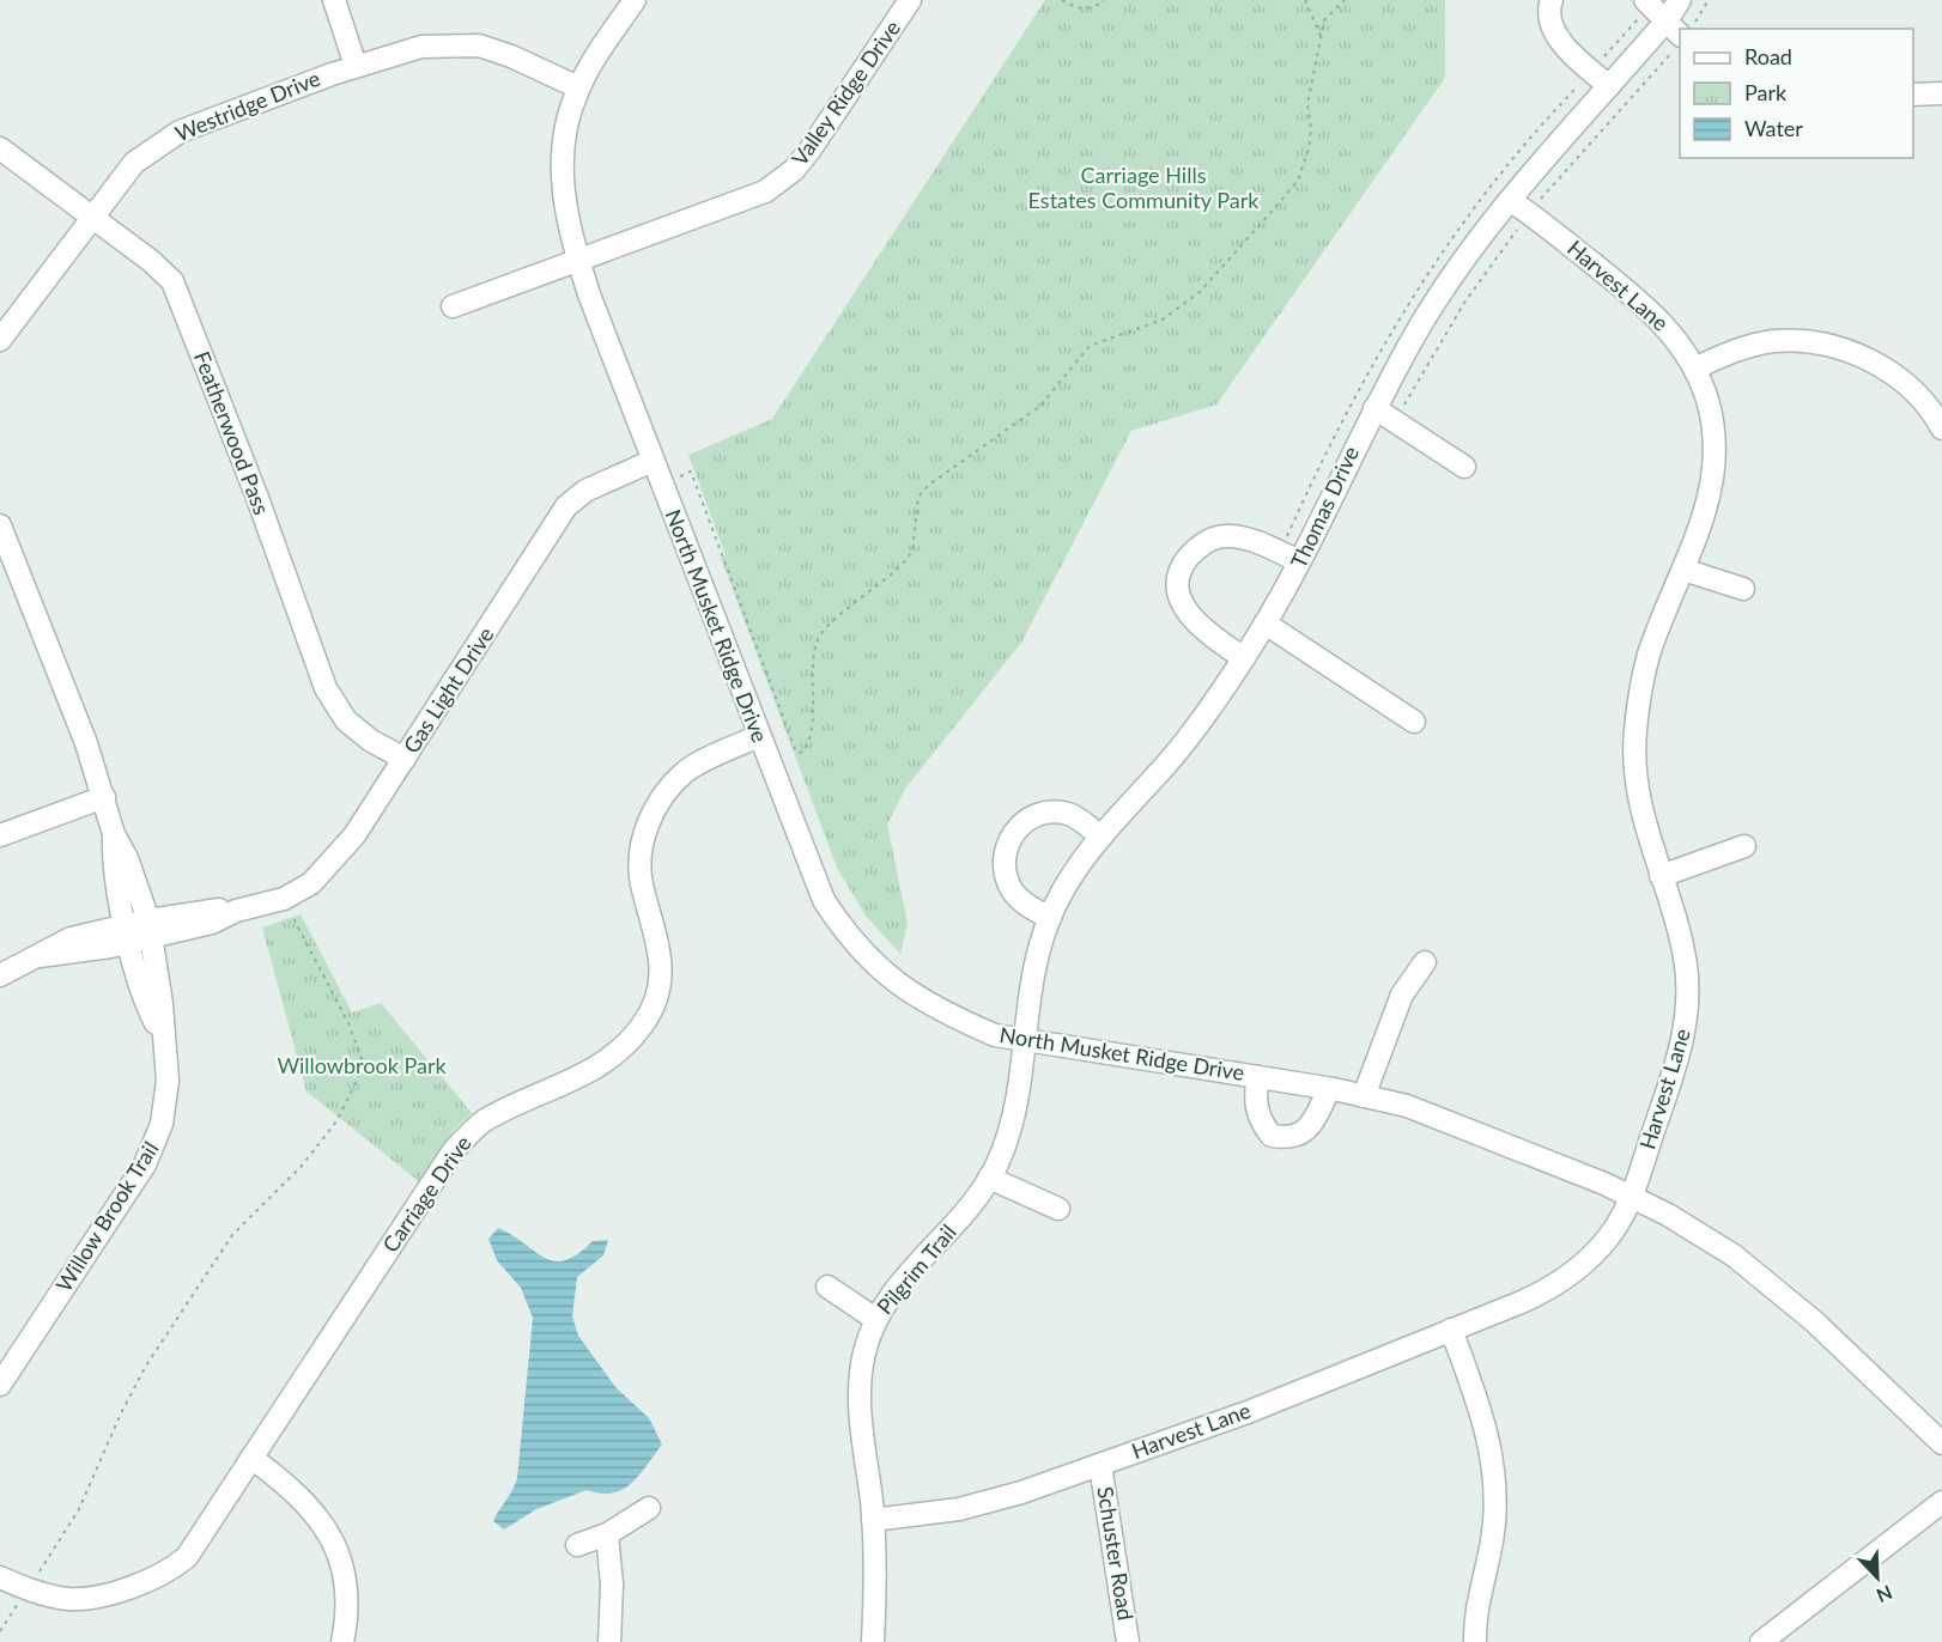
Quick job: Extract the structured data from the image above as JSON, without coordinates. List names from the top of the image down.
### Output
{
  "streets": {
    "street": [
      "Valley Ridge Drive",
      "Westridge Drive",
      "Harvest Lane",
      "Featherwood Pass",
      "Thomas Drive",
      "North Musket Ridge Drive",
      "Gas Light Drive",
      "Carriage Drive",
      "Willow Brook Trail",
      "Pilgrim Trail",
      "Schuster Road"
    ]
  },
  "crossings": [
    ["Valley Ridge Drive", "North Musket Ridge Drive"],
    ["Westridge Drive", "Featherwood Pass"],
    ["Westridge Drive", "North Musket Ridge Drive"],
    ["Harvest Lane", "Thomas Drive"],
    ["Harvest Lane", "North Musket Ridge Drive"],
    ["Harvest Lane", "Pilgrim Trail"],
    ["Harvest Lane", "Schuster Road"],
    ["Featherwood Pass", "Gas Light Drive"],
    ["Thomas Drive", "North Musket Ridge Drive"],
    ["Thomas Drive", "Pilgrim Trail"],
    ["North Musket Ridge Drive", "Gas Light Drive"],
    ["North Musket Ridge Drive", "Carriage Drive"],
    ["North Musket Ridge Drive", "Pilgrim Trail"],
    ["Gas Light Drive", "Willow Brook Trail"]
  ],
  "parks": ["Carriage Hills Estates Community Park", "Willowbrook Park"],
  "legend": ["Road", "Park", "Water"],
  "north": "bottom right"
}
